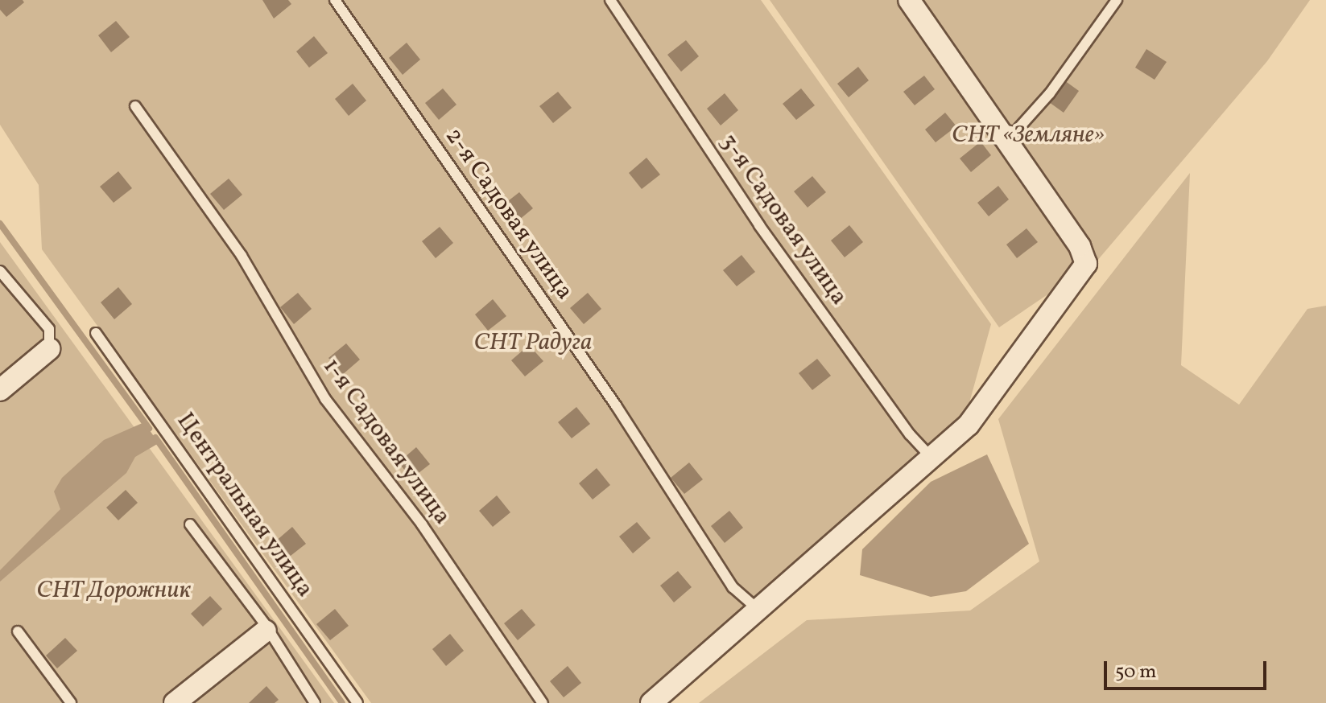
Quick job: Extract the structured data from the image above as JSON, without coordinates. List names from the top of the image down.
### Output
{
  "streets": {
    "lane": [
      "2-я Садовая улица",
      "3-я Садовая улица",
      "1-я Садовая улица",
      "Центральная улица"
    ]
  },
  "parks": ["СНТ «Земляне»", "СНТ Радуга", "СНТ Дорожник"],
  "scale_bar": "50 m"
}
